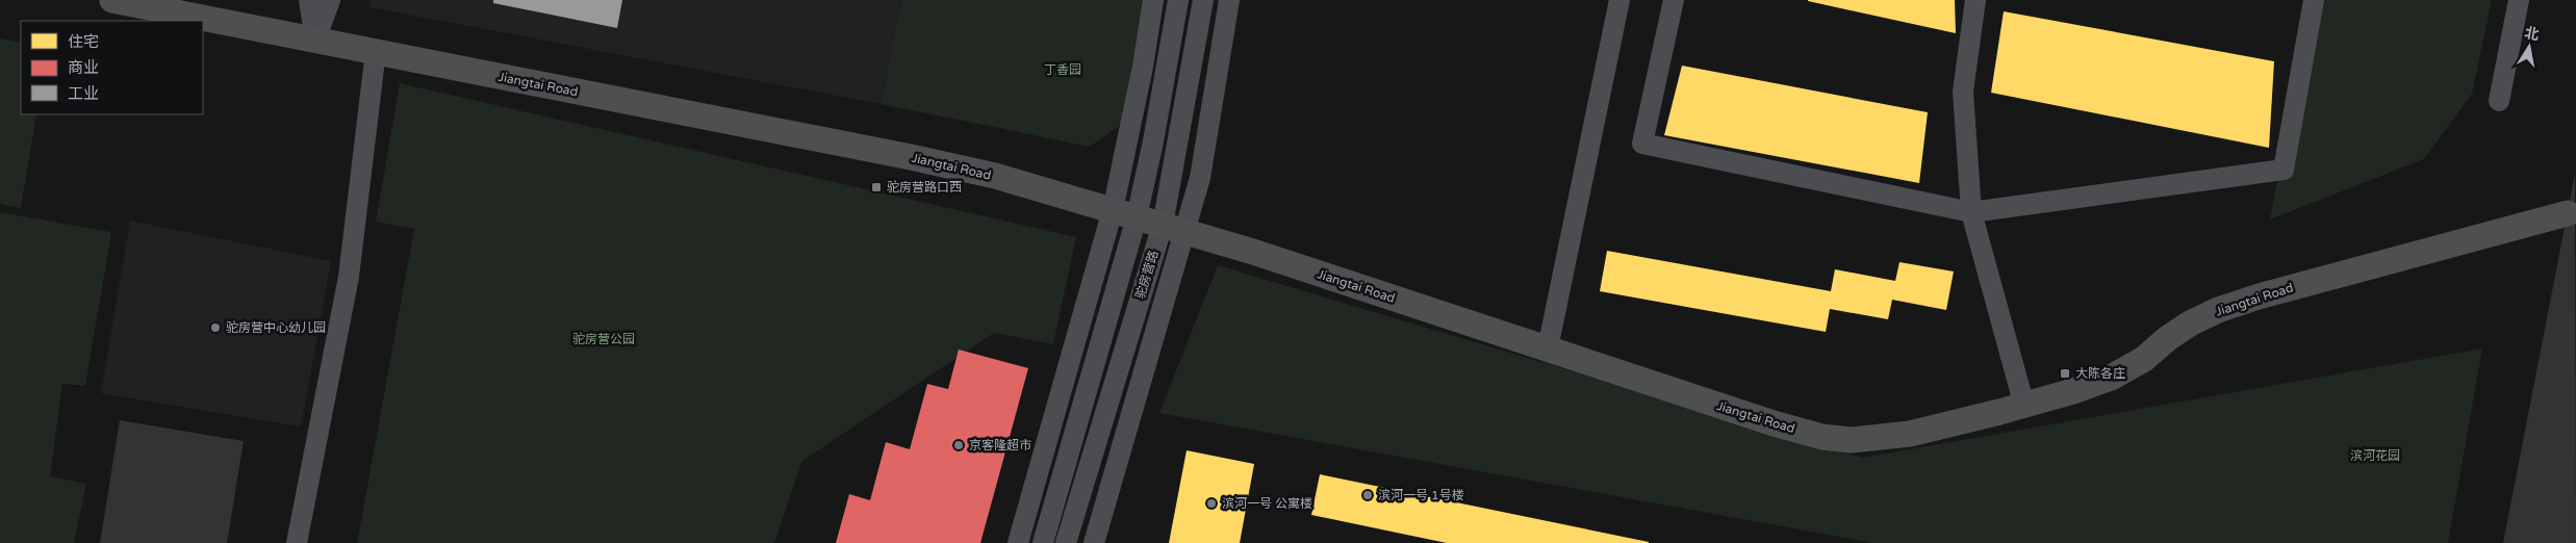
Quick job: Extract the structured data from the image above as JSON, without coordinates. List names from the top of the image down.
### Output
{
  "streets": {
    "main road": ["Jiangtai Road"],
    "street": ["驼房营路"]
  },
  "crossings": [
    ["Jiangtai Road", "驼房营路"]
  ],
  "parks": ["丁香园", "驼房营公园", "滨河花园"],
  "places": {
    "transit": ["驼房营路口西", "大陈各庄"],
    "other": [
      "驼房营中心幼儿园",
      "京客隆超市",
      "滨河一号 1号楼",
      "滨河一号 公寓楼"
    ]
  },
  "legend": ["住宅", "商业", "工业"],
  "north": "top"
}
